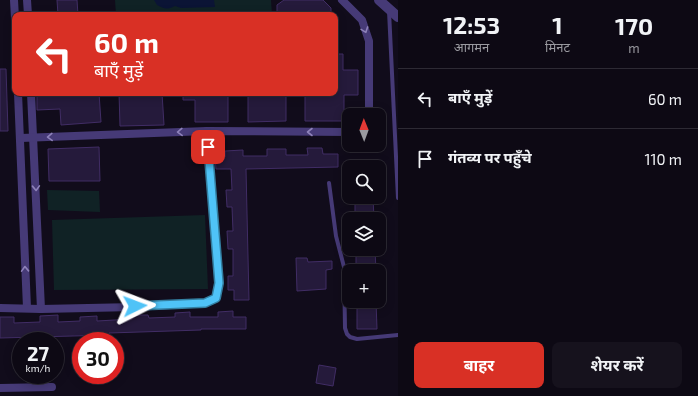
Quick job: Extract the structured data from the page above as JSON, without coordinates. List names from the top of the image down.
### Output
{
  "north": "top",
  "page": {
    "eta": [
      "12:53",
      "आगमन",
      "1",
      "मिनट",
      "170",
      "m"
    ],
    "turn": ["60 m", "बाएँ मुड़ें"],
    "list": [
      {
        "name": "बाएँ मुड़ें",
        "value": "60 m"
      },
      {
        "name": "गंतव्य पर पहुँचे",
        "value": "110 m"
      }
    ],
    "map_buttons": "+",
    "speed": "27 km/h",
    "limit": "30",
    "buttons": ["बाहर", "शेयर करें"]
  }
}
